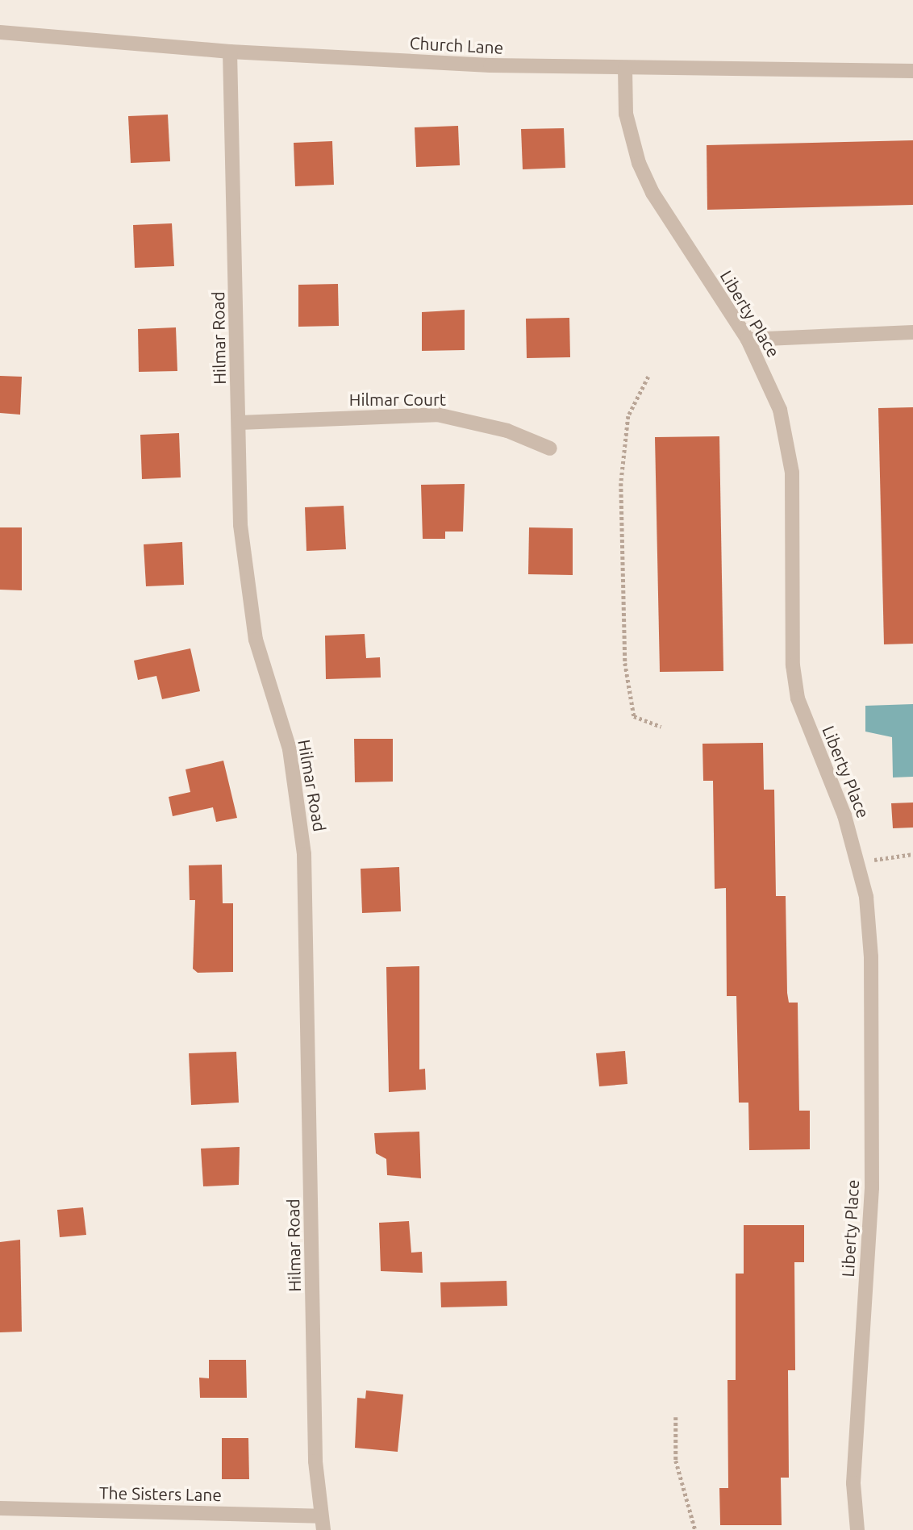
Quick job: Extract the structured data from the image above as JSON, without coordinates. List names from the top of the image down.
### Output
{
  "streets": {
    "street": [
      "Church Lane",
      "Liberty Place",
      "Hilmar Road",
      "Hilmar Court",
      "The Sisters Lane"
    ]
  },
  "crossings": [
    ["Church Lane", "Liberty Place"],
    ["Church Lane", "Hilmar Road"],
    ["Hilmar Road", "Hilmar Court"],
    ["Hilmar Road", "The Sisters Lane"]
  ]
}
